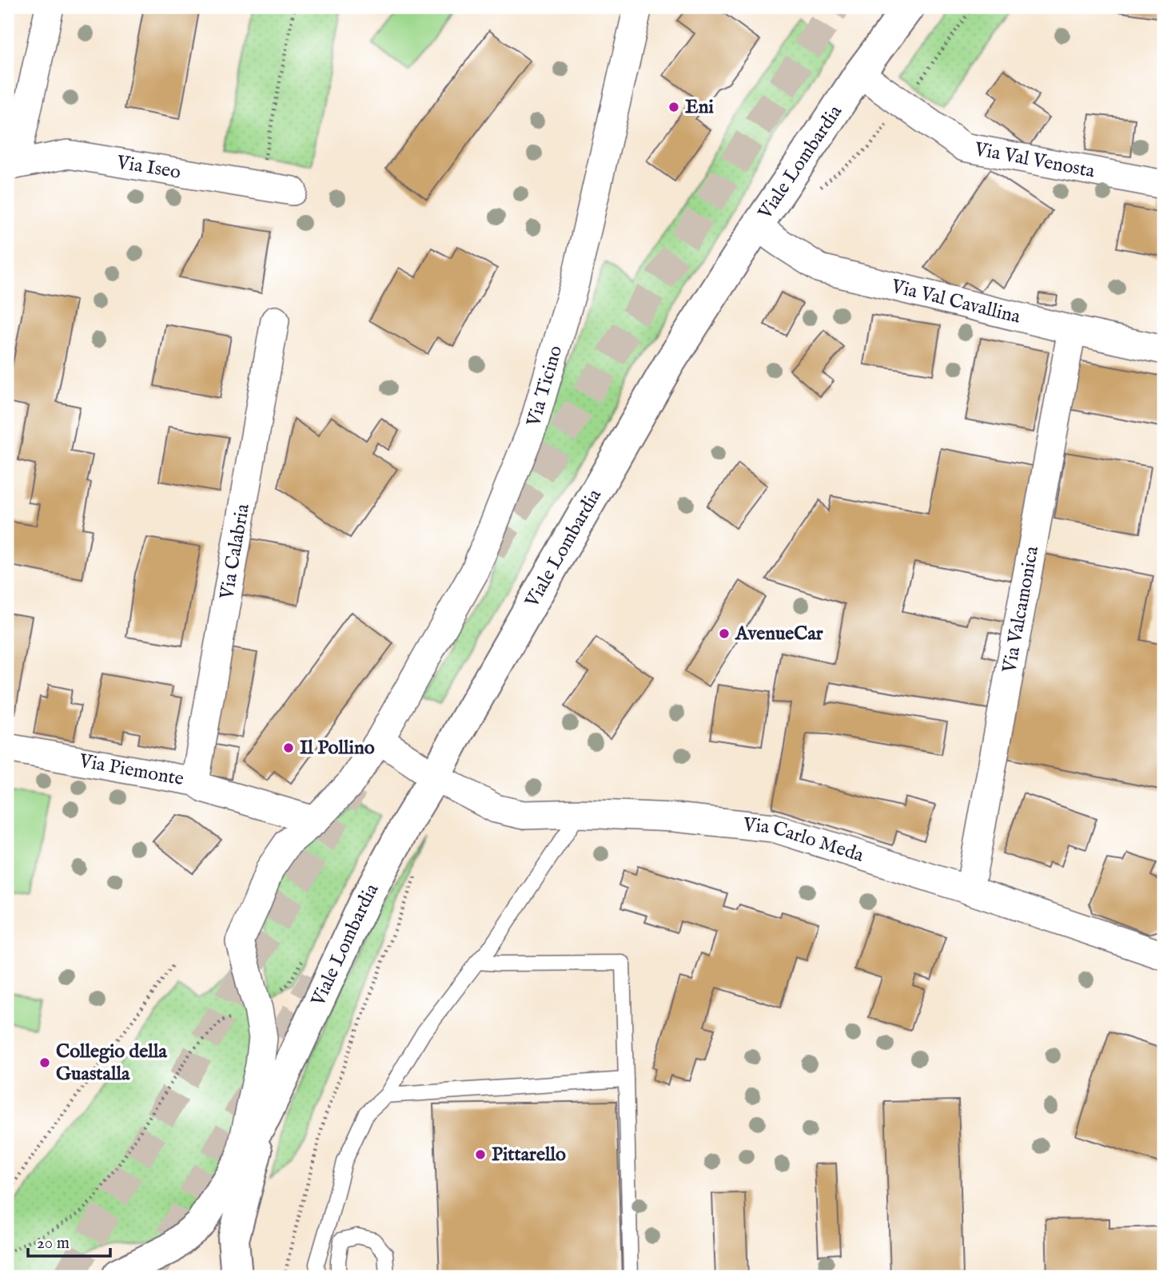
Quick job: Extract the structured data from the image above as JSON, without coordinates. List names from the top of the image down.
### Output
{
  "streets": {
    "street": [
      "Via Val Venosta",
      "Viale Lombardia",
      "Via Iseo",
      "Via Val Cavallina",
      "Via Ticino",
      "Via Calabria",
      "Via Valcamonica",
      "Via Piemonte",
      "Via Carlo Meda"
    ]
  },
  "crossings": [
    ["Via Val Venosta", "Viale Lombardia"],
    ["Viale Lombardia", "Via Val Cavallina"],
    ["Viale Lombardia", "Via Ticino"],
    ["Viale Lombardia", "Via Carlo Meda"],
    ["Via Val Cavallina", "Via Valcamonica"],
    ["Via Ticino", "Via Piemonte"],
    ["Via Ticino", "Via Carlo Meda"],
    ["Via Calabria", "Via Piemonte"],
    ["Via Valcamonica", "Via Carlo Meda"]
  ],
  "places": [
    "Eni",
    "AvenueCar",
    "Il Pollino",
    "Collegio della Guastalla",
    "Pittarello"
  ],
  "scale_bar": "20 m"
}
